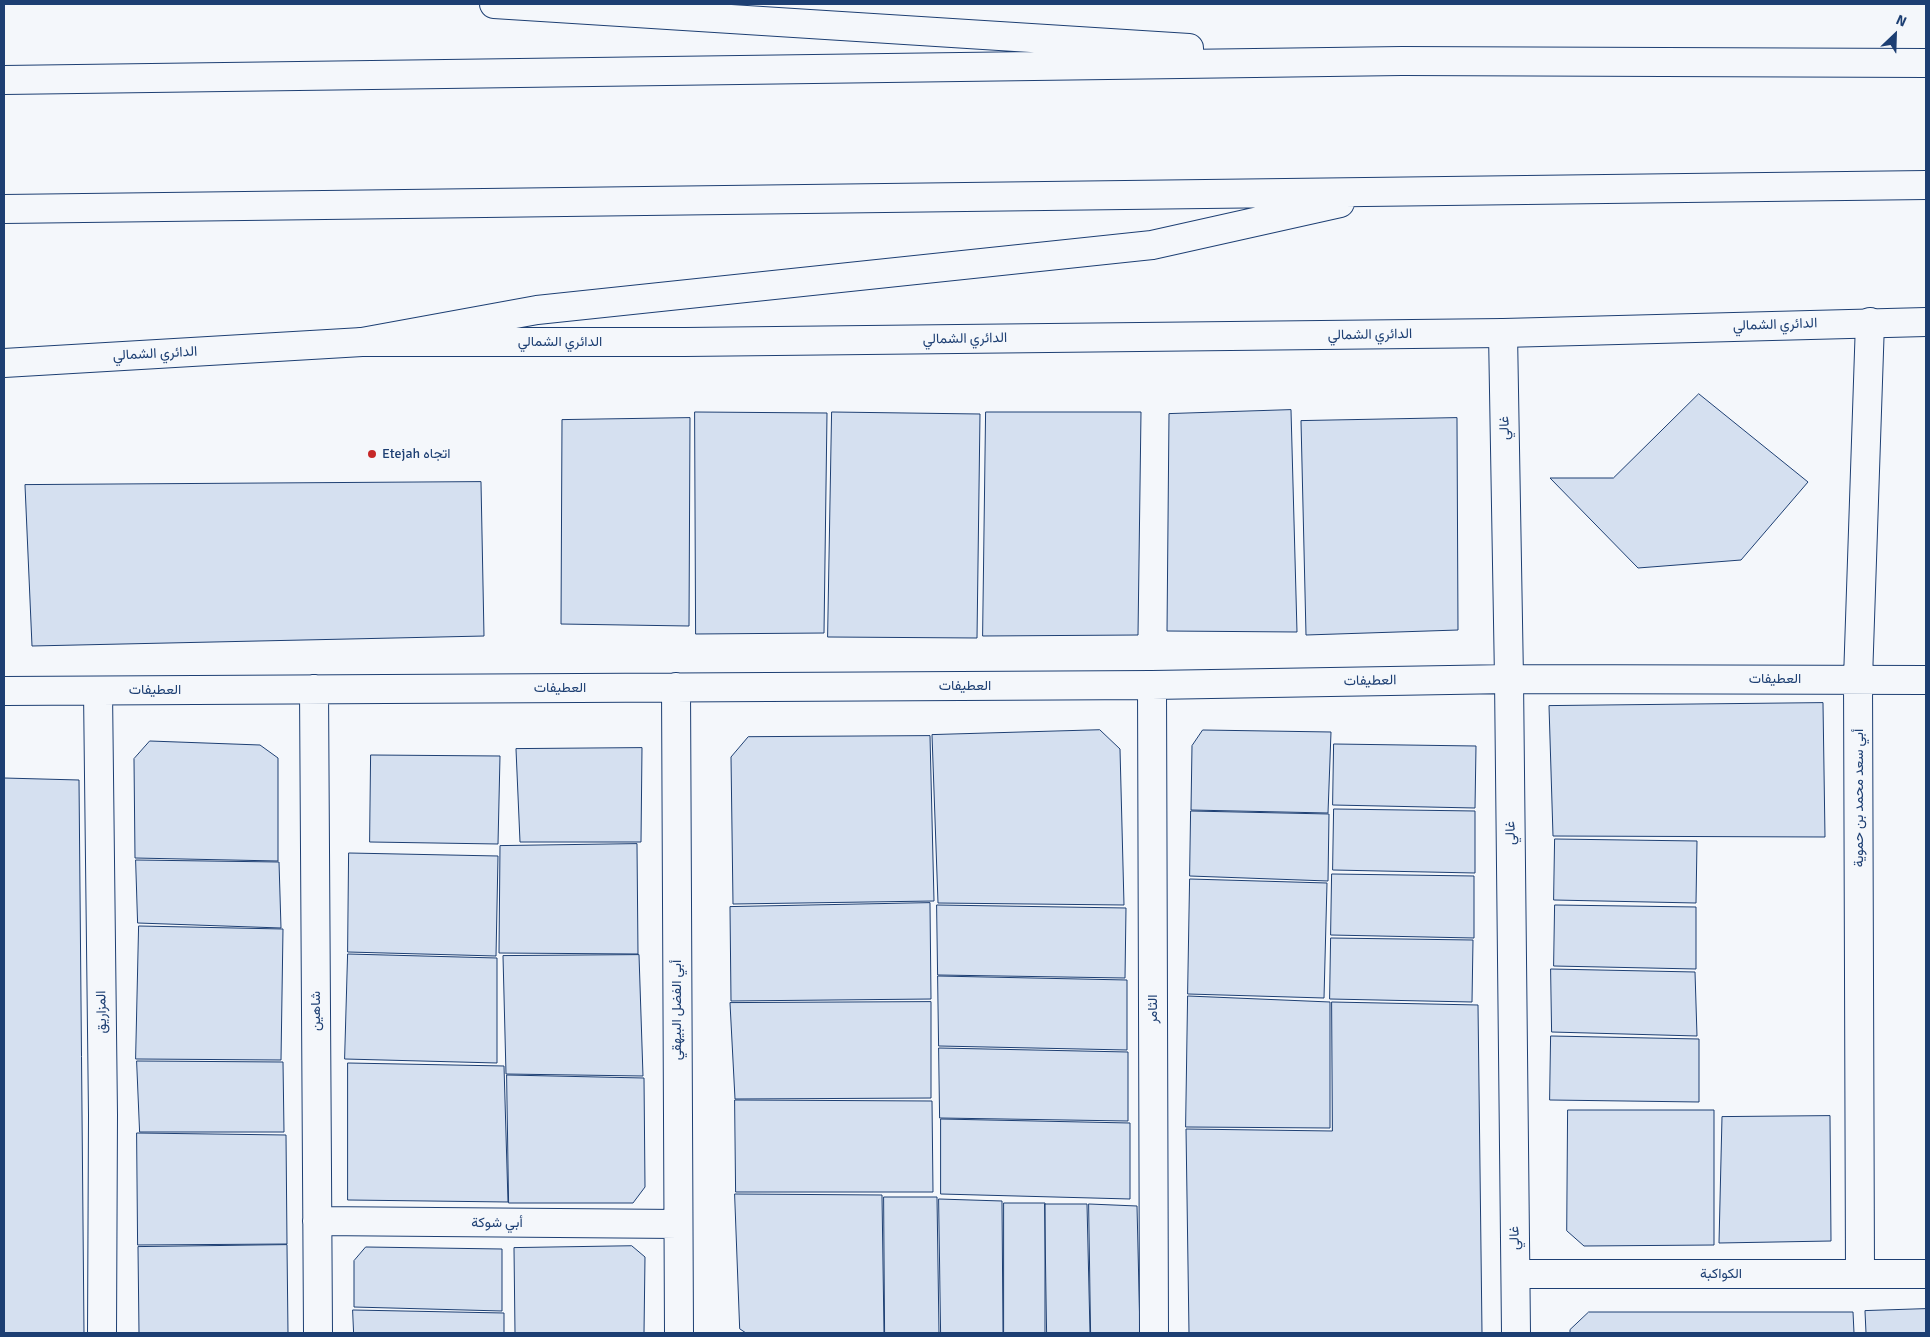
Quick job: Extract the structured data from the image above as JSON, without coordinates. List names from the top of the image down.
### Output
{
  "streets": {
    "main road": [
      "الدائري الشمالي",
      "غالي",
      "العطيفات",
      "أبي سعد محمد بن حموية",
      "الثامر",
      "أبي الفضل البيهقي",
      "شاهين",
      "المزاريق",
      "أبي شوكة",
      "الكواكبة"
    ]
  },
  "crossings": [
    ["الدائري الشمالي", "غالي"],
    ["الدائري الشمالي", "أبي سعد محمد بن حموية"],
    ["غالي", "العطيفات"],
    ["غالي", "الكواكبة"],
    ["العطيفات", "أبي سعد محمد بن حموية"],
    ["العطيفات", "الثامر"],
    ["العطيفات", "أبي الفضل البيهقي"],
    ["العطيفات", "شاهين"],
    ["العطيفات", "المزاريق"],
    ["أبي سعد محمد بن حموية", "الكواكبة"],
    ["أبي الفضل البيهقي", "أبي شوكة"],
    ["شاهين", "أبي شوكة"]
  ],
  "places": ["Etejah اتجاه"],
  "north": "top right"
}
